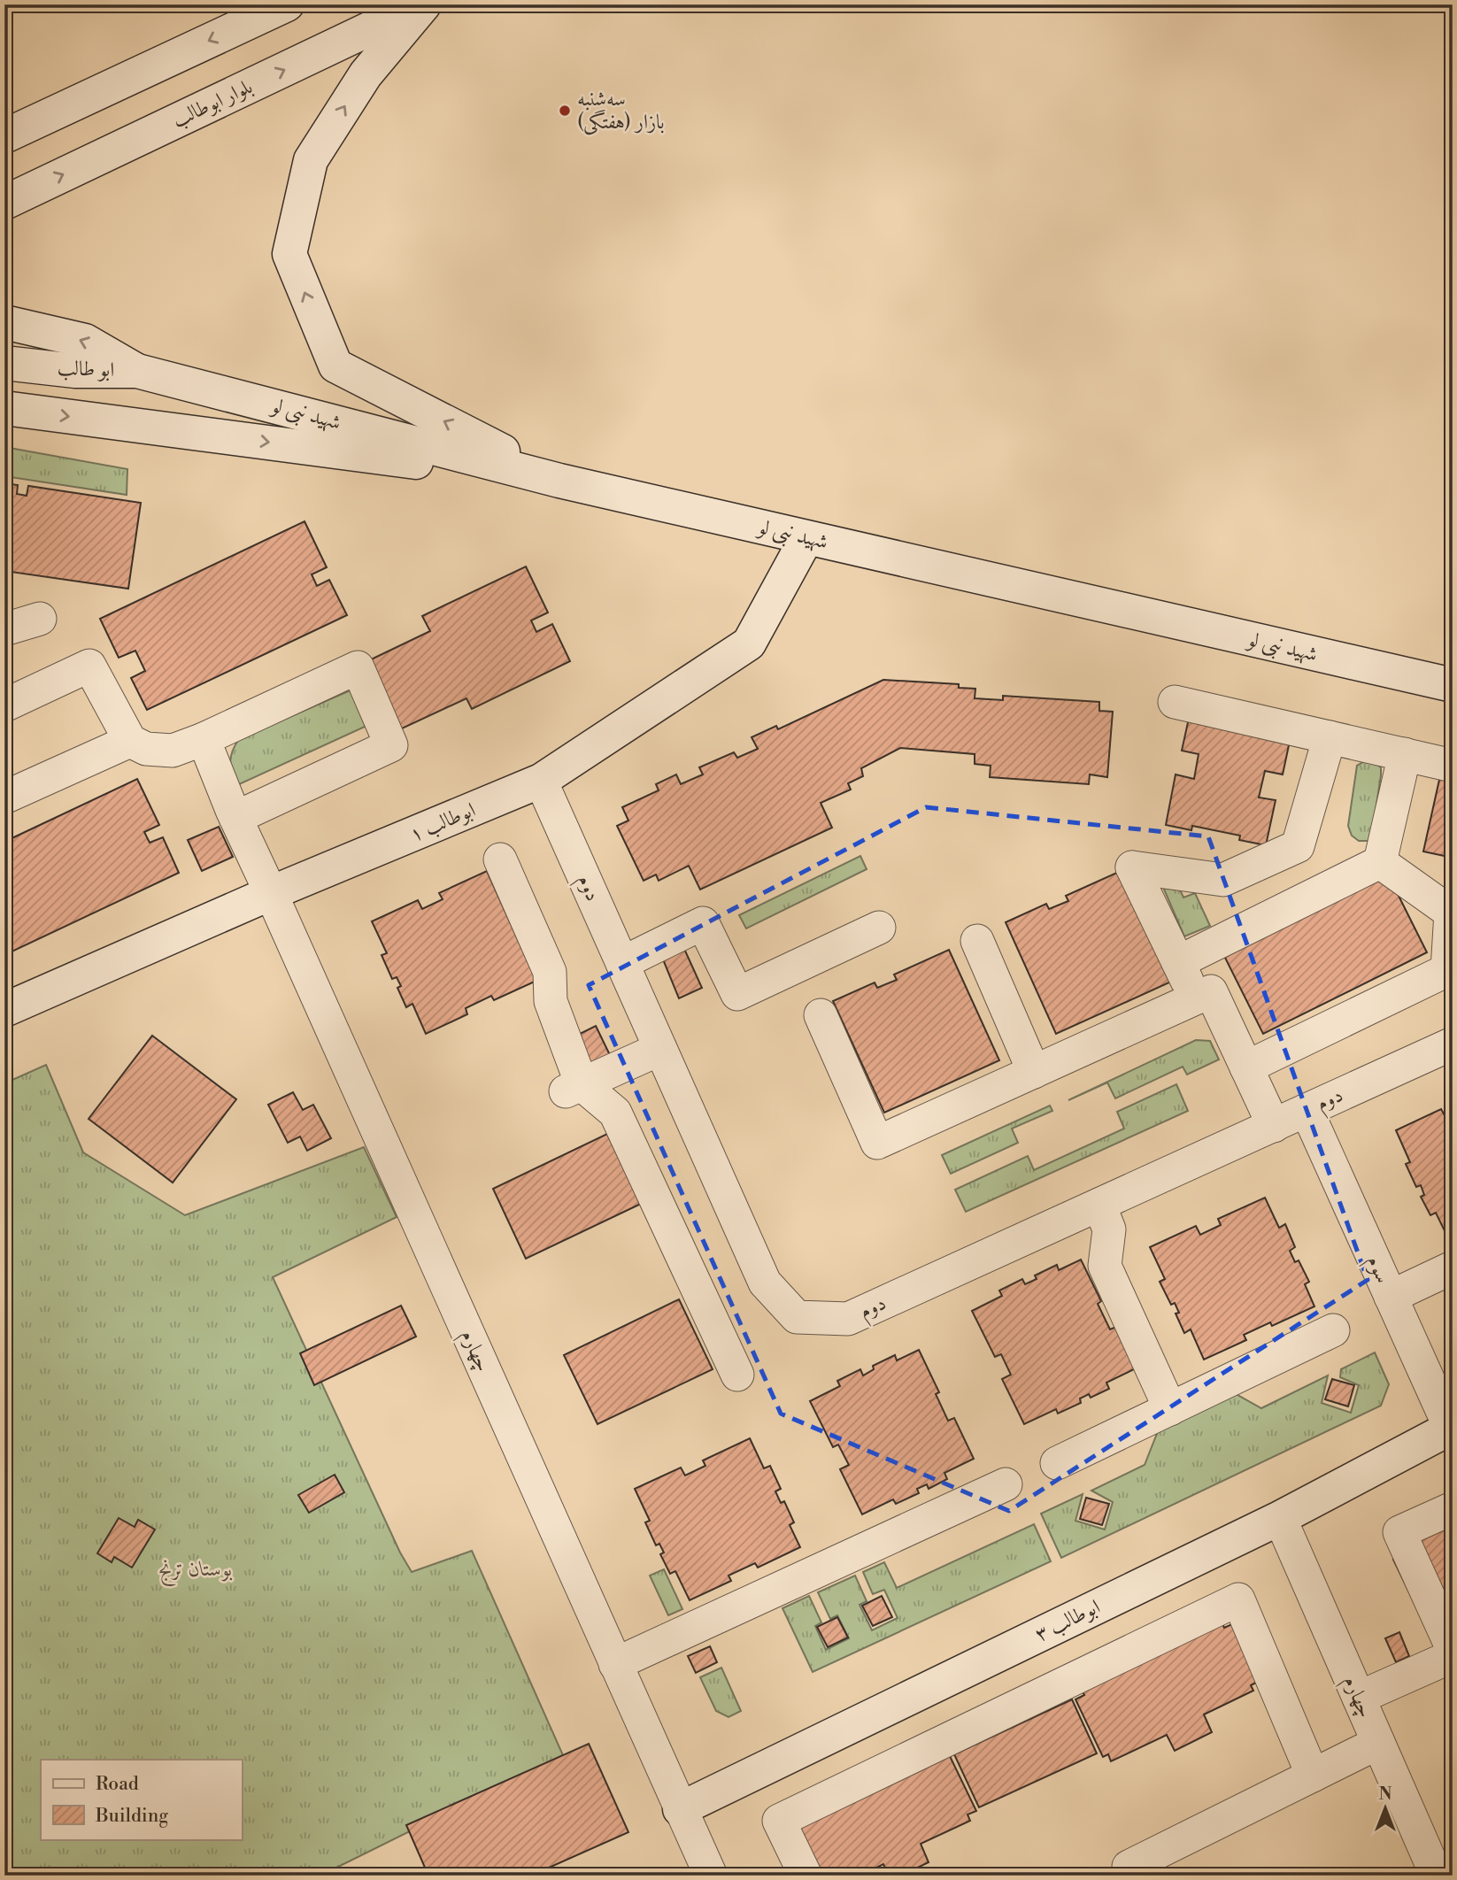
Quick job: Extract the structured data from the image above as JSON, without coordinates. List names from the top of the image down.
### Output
{
  "streets": {
    "main road": [
      "بلوار ابوطالب",
      "ابو طالب",
      "شهید نبی لو",
      "ابوطالب ۱",
      "ابوطالب ۳"
    ],
    "street": ["دوم", "سوم", "چهارم"]
  },
  "crossings": [
    ["ابو طالب", "شهید نبی لو"],
    ["شهید نبی لو", "ابوطالب ۱"],
    ["ابوطالب ۱", "دوم"],
    ["ابوطالب ۱", "چهارم"],
    ["دوم", "سوم"],
    ["سوم", "ابوطالب ۳"],
    ["چهارم", "ابوطالب ۳"]
  ],
  "parks": ["بوستان ترنج"],
  "places": ["سه‌شنبه بازار (هفتگی)"],
  "legend": ["Road", "Building"],
  "north": "top"
}
